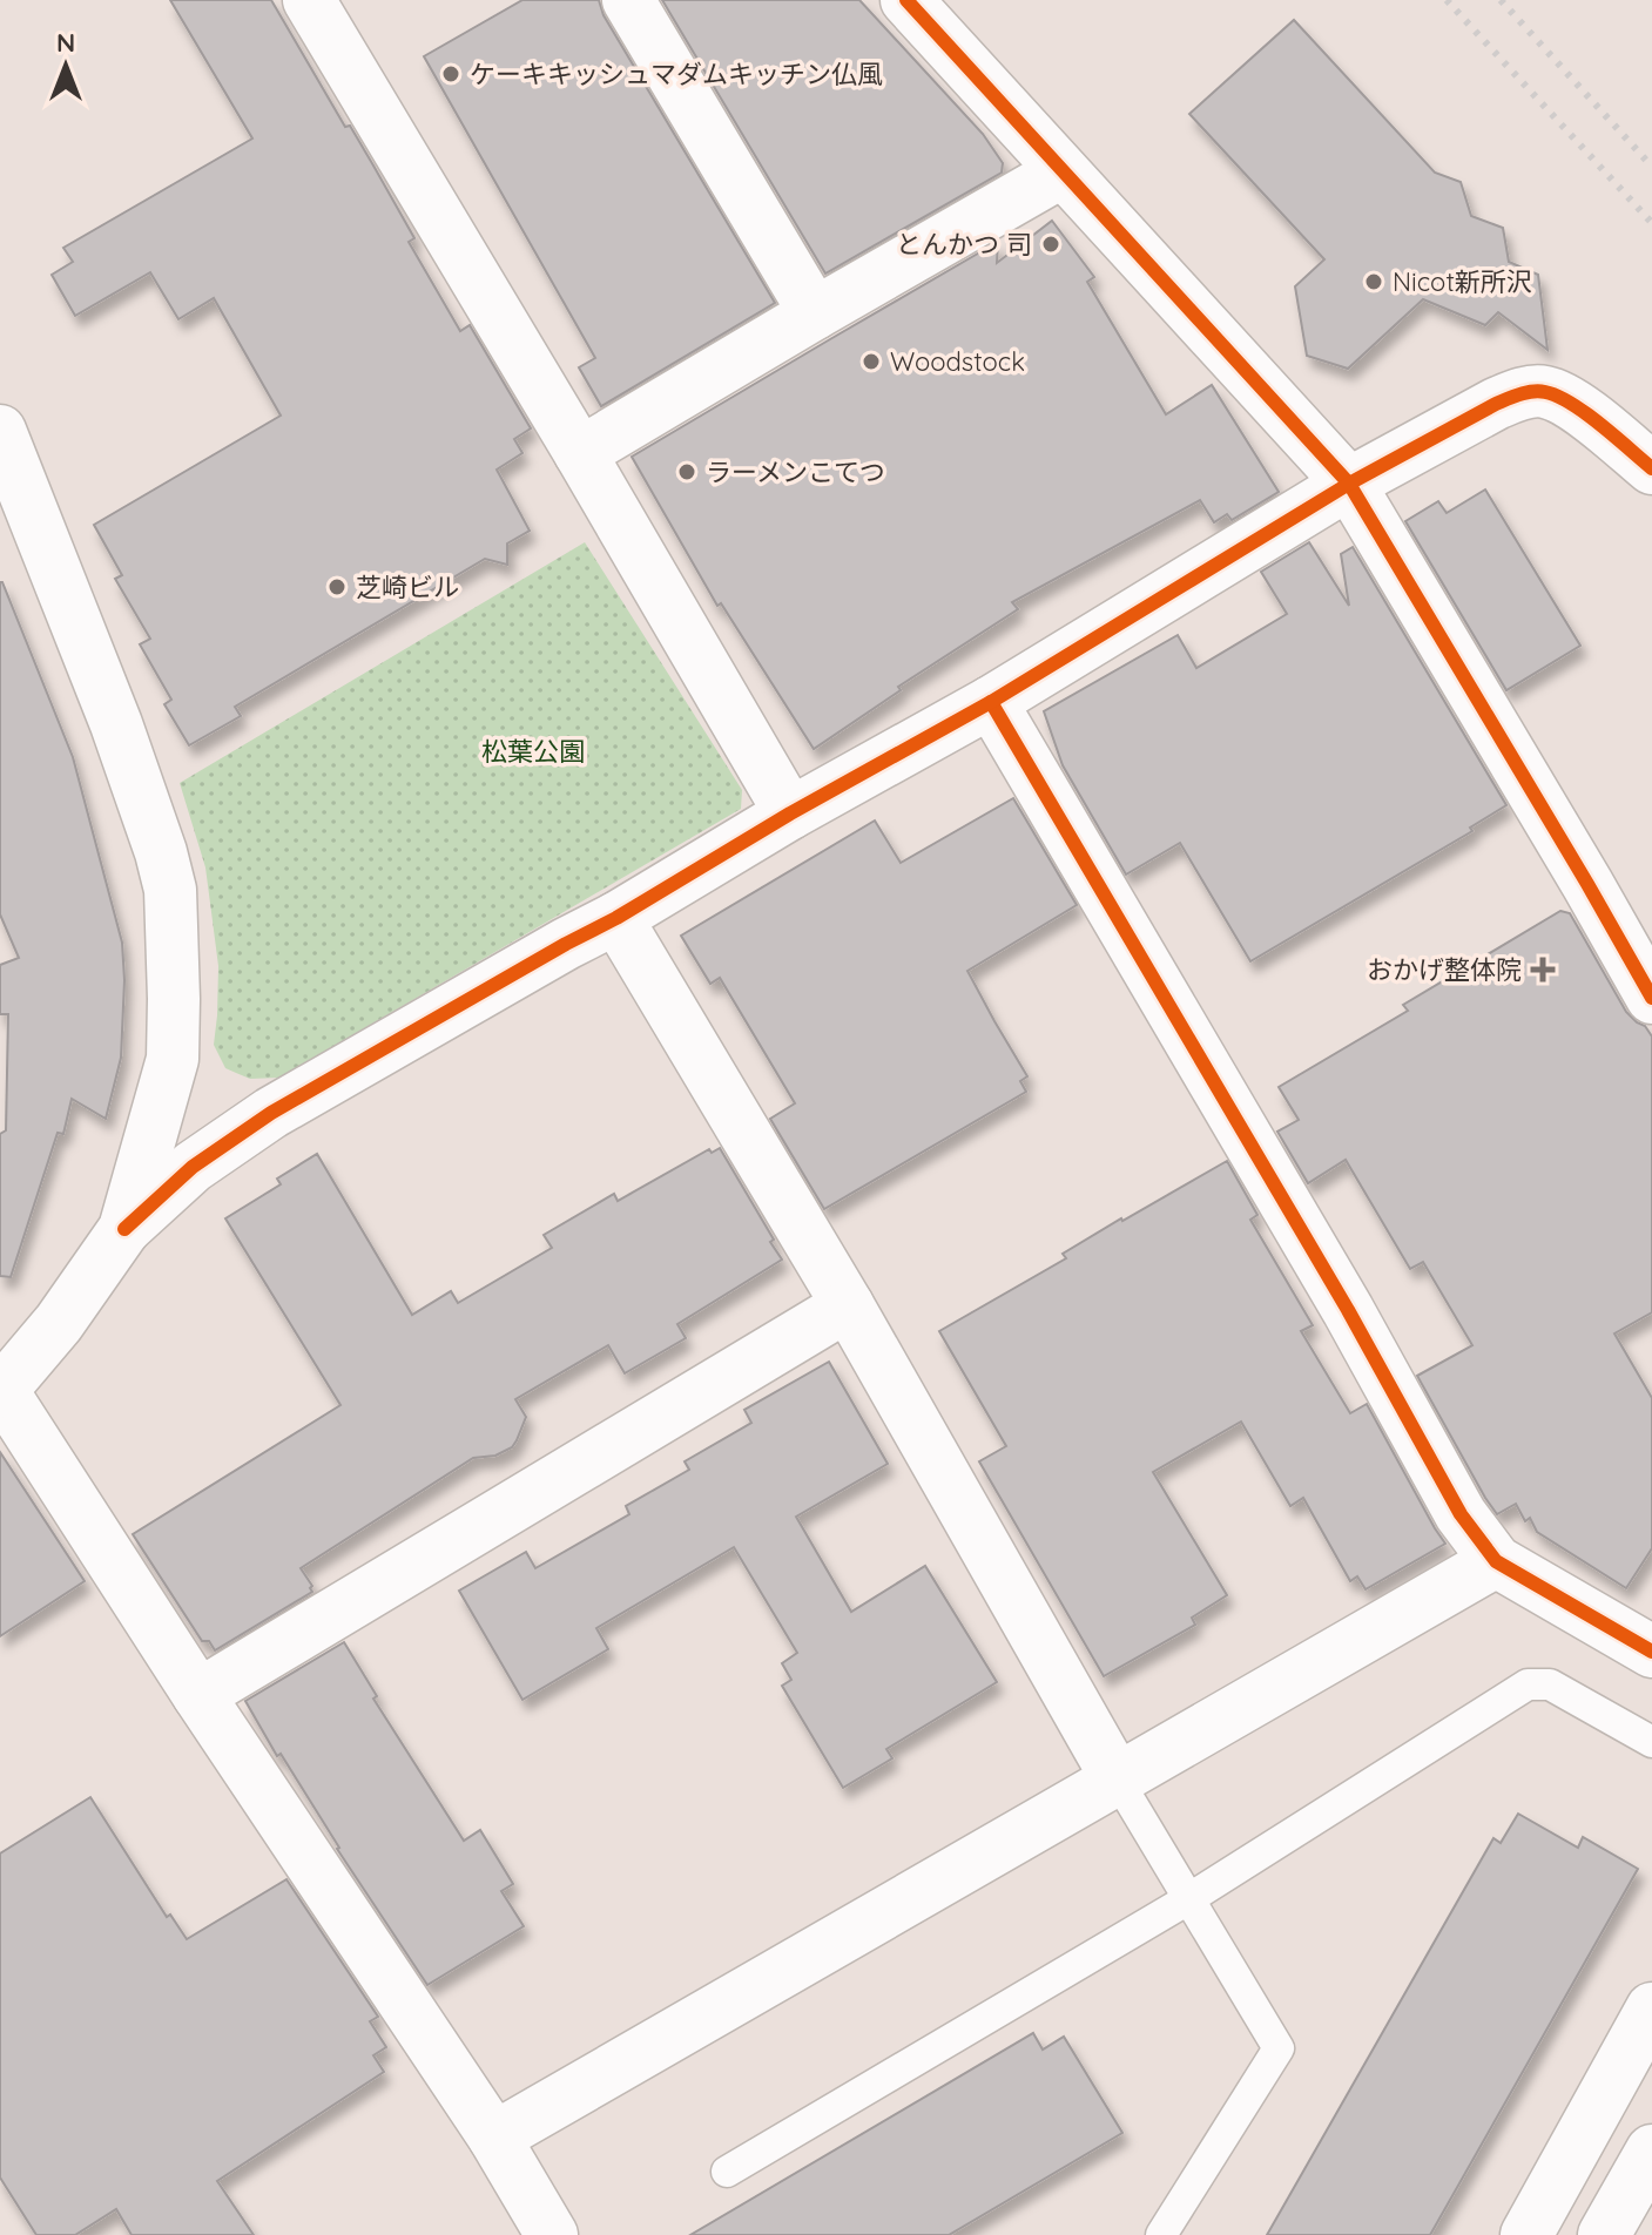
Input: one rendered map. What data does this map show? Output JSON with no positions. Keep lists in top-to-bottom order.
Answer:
{
  "parks": ["松葉公園"],
  "places": {
    "other": [
      "ケーキキッシュマダムキッチン仏風",
      "とんかつ 司",
      "Nicot新所沢",
      "Woodstock",
      "ラーメンこてつ",
      "芝崎ビル"
    ],
    "health": ["おかげ整体院"]
  },
  "north": "top"
}
